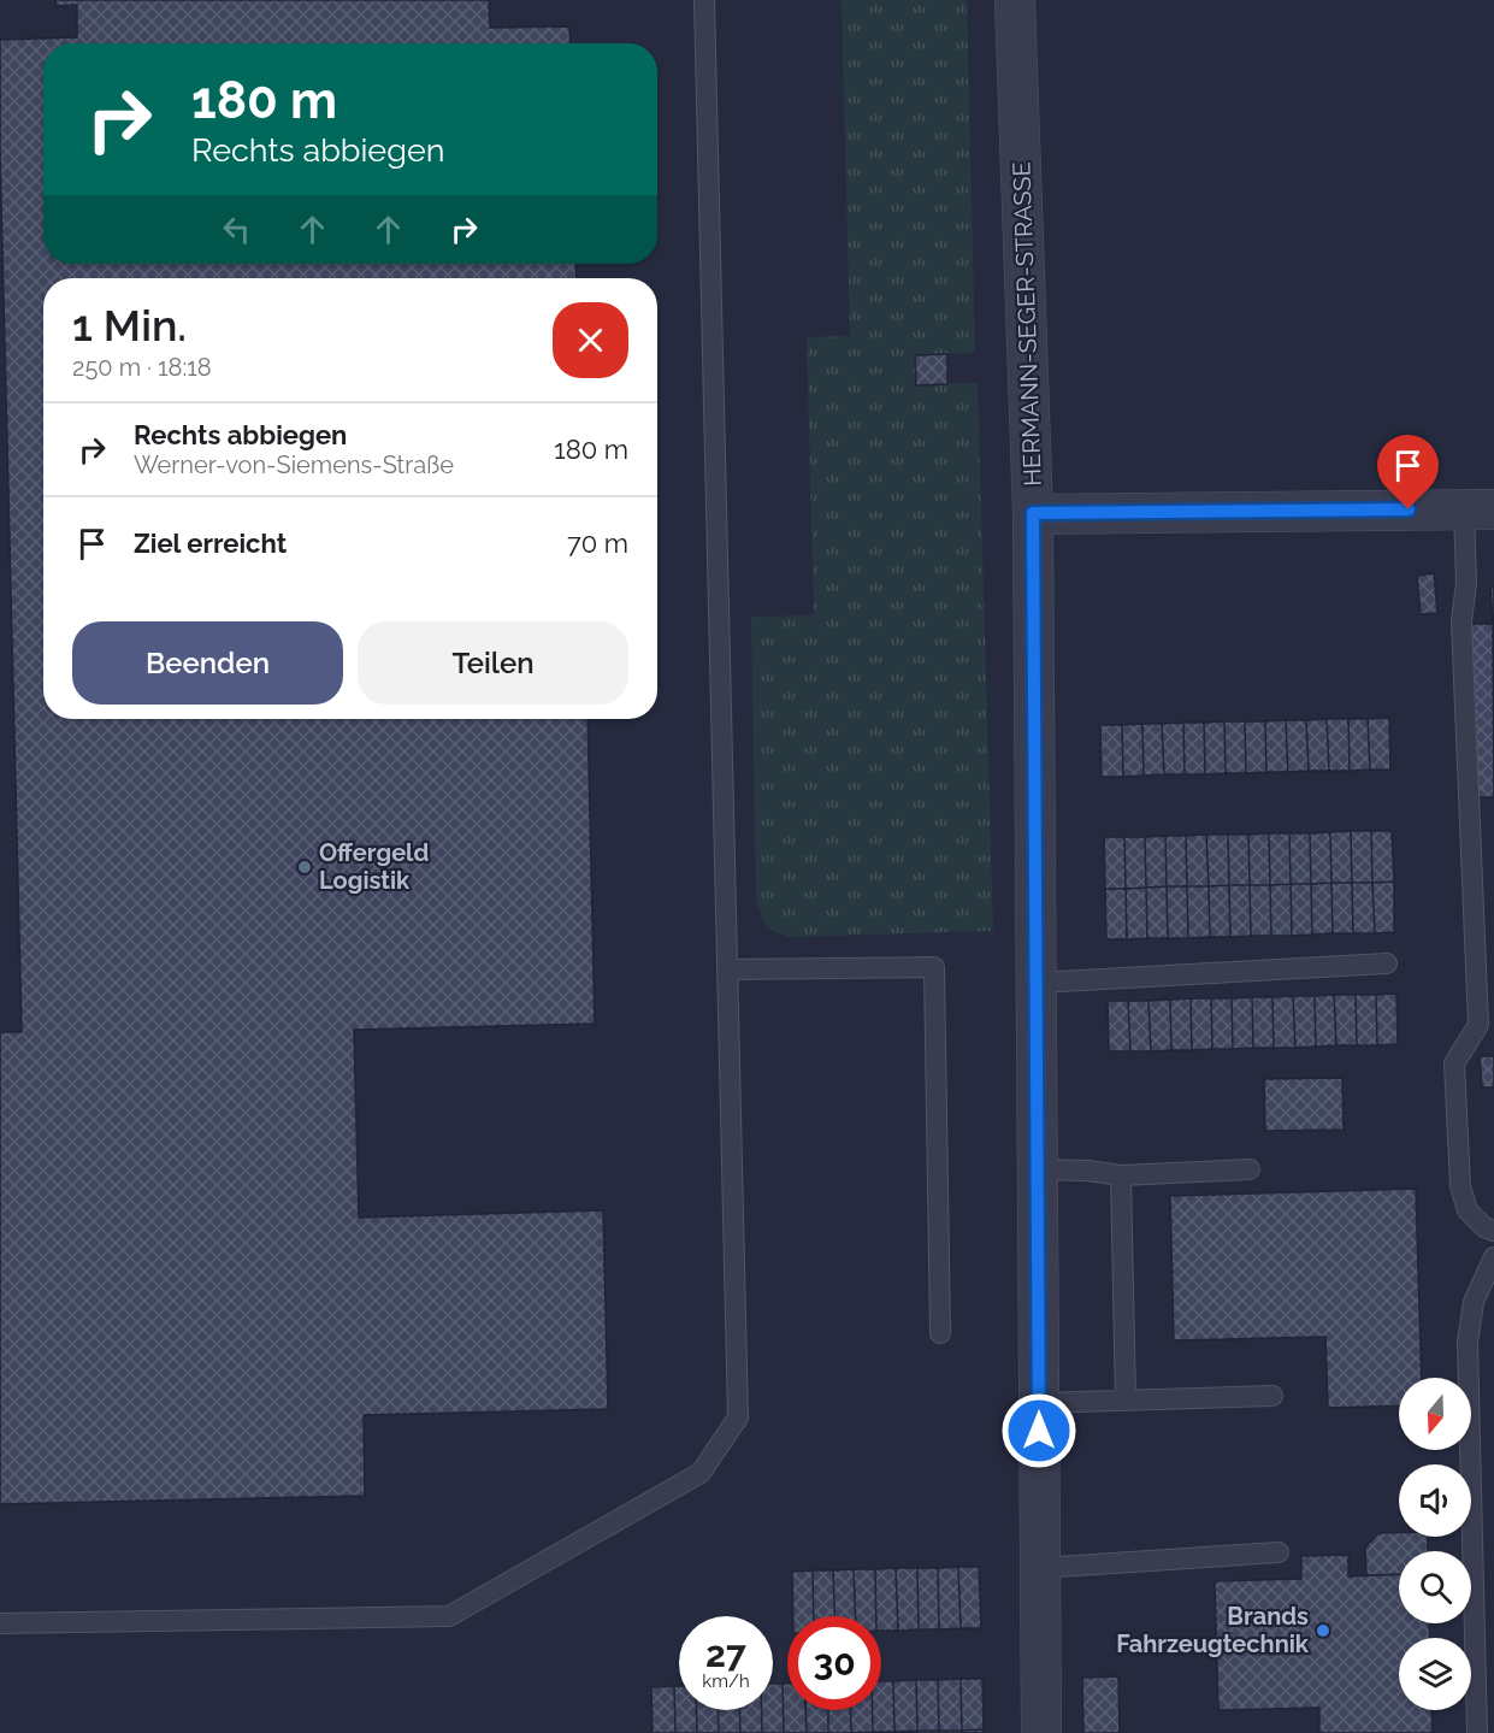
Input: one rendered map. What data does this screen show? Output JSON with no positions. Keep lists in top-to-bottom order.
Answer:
{
  "streets": {
    "street": ["HERMANN-SEGER-STRASSE"]
  },
  "places": ["Offergeld Logistik", "Brands Fahrzeugtechnik"],
  "north": "bottom",
  "page": {
    "turn": ["180 m", "Rechts abbiegen"],
    "heading": ["1 Min.", "250 m · 18:18"],
    "list": [
      {
        "name": "Rechts abbiegen",
        "note": "Werner-von-Siemens-Straße",
        "value": "180 m"
      },
      {
        "name": "Ziel erreicht",
        "value": "70 m"
      }
    ],
    "buttons": ["Beenden", "Teilen"],
    "speed": "27 km/h",
    "limit": "30"
  }
}
